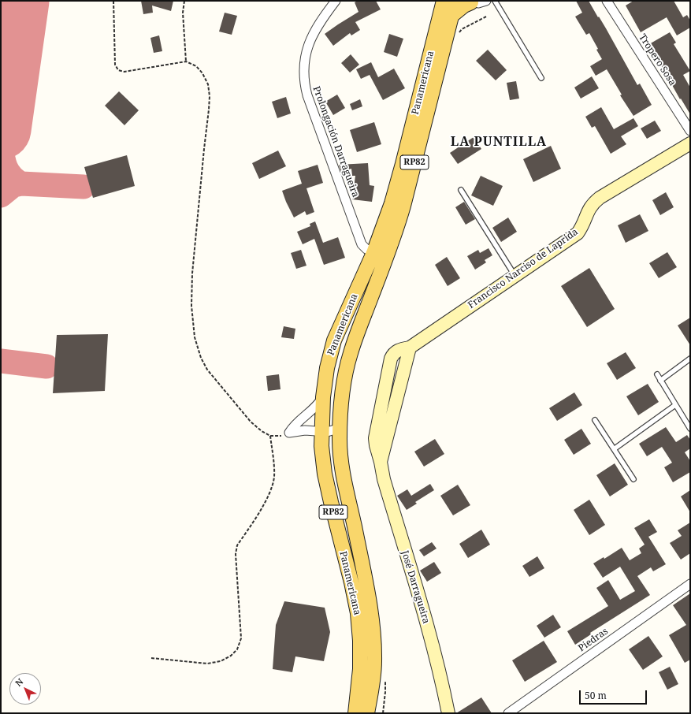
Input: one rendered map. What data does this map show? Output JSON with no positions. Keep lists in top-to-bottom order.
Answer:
{
  "streets": {
    "main road": ["Panamericana", "RP82"],
    "street": [
      "Tropero Sosa",
      "Prolongación Darragueira",
      "Francisco Narciso de Laprida",
      "José Darragueira",
      "Piedras"
    ]
  },
  "crossings": [
    ["Panamericana", "Prolongación Darragueira"],
    ["Francisco Narciso de Laprida", "José Darragueira"]
  ],
  "districts": ["LA PUNTILLA"],
  "scale_bar": "50 m",
  "north": "top left"
}
